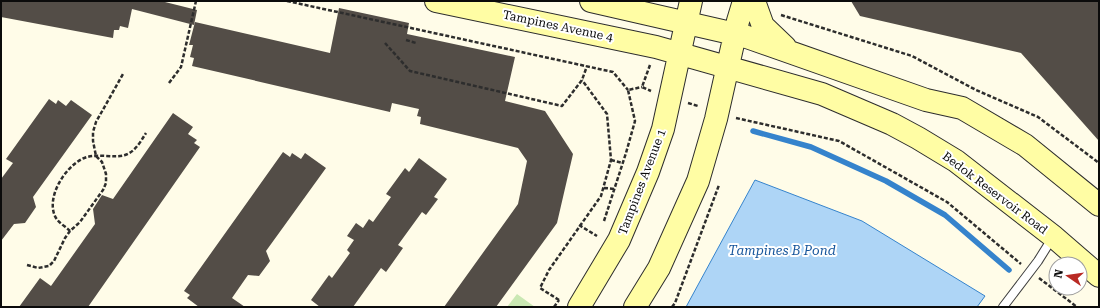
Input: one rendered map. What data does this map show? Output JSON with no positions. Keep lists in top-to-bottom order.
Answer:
{
  "streets": {
    "main road": ["Tampines Avenue 4", "Tampines Avenue 1", "Bedok Reservoir Road"]
  },
  "crossings": [
    ["Tampines Avenue 4", "Tampines Avenue 1"],
    ["Tampines Avenue 4", "Bedok Reservoir Road"],
    ["Tampines Avenue 1", "Bedok Reservoir Road"]
  ],
  "water": ["Tampines B Pond"],
  "north": "left"
}
